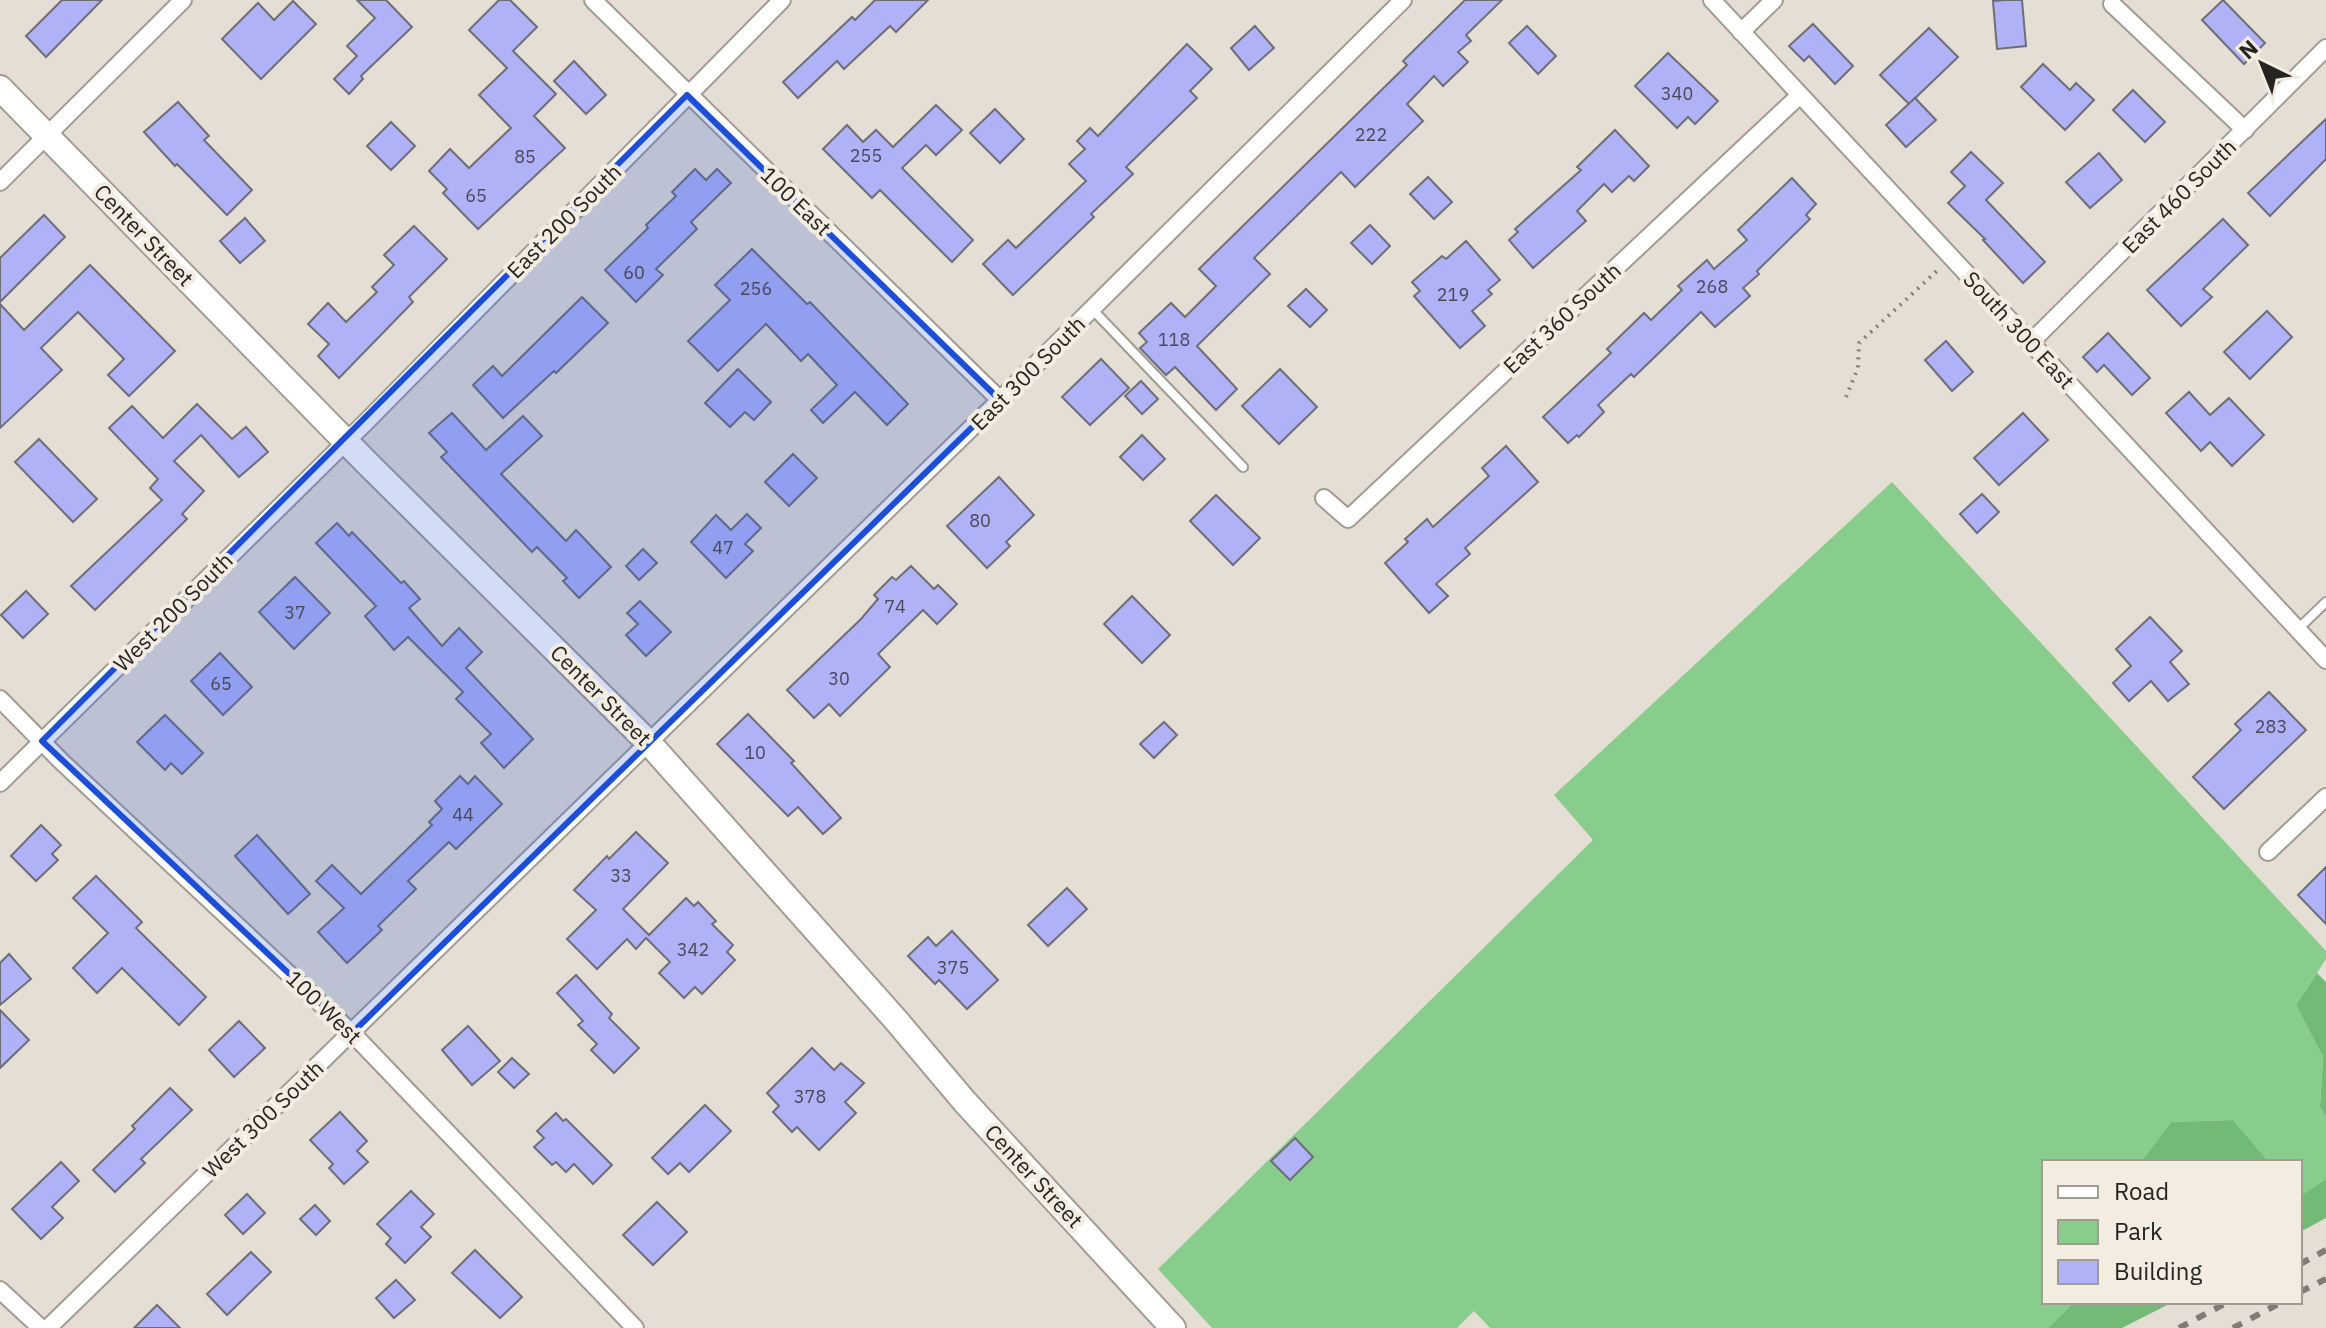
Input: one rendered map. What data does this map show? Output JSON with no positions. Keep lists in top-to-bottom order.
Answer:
{
  "streets": {
    "street": [
      "East 460 South",
      "100 East",
      "East 200 South",
      "Center Street",
      "East 360 South",
      "South 300 East",
      "East 300 South",
      "West 200 South",
      "100 West",
      "West 300 South"
    ]
  },
  "crossings": [
    ["East 460 South", "South 300 East"],
    ["100 East", "East 200 South"],
    ["100 East", "East 300 South"],
    ["East 200 South", "Center Street"],
    ["East 200 South", "West 200 South"],
    ["Center Street", "East 300 South"],
    ["Center Street", "West 200 South"],
    ["Center Street", "West 300 South"],
    ["East 360 South", "South 300 East"],
    ["East 300 South", "West 300 South"],
    ["West 200 South", "100 West"],
    ["100 West", "West 300 South"]
  ],
  "house_numbers": [
    "340",
    "222",
    "255",
    "85",
    "65",
    "60",
    "268",
    "256",
    "219",
    "118",
    "80",
    "47",
    "74",
    "37",
    "30",
    "65",
    "283",
    "10",
    "44",
    "33",
    "342",
    "375",
    "378"
  ],
  "legend": ["Road", "Park", "Building"],
  "north": "top left"
}
